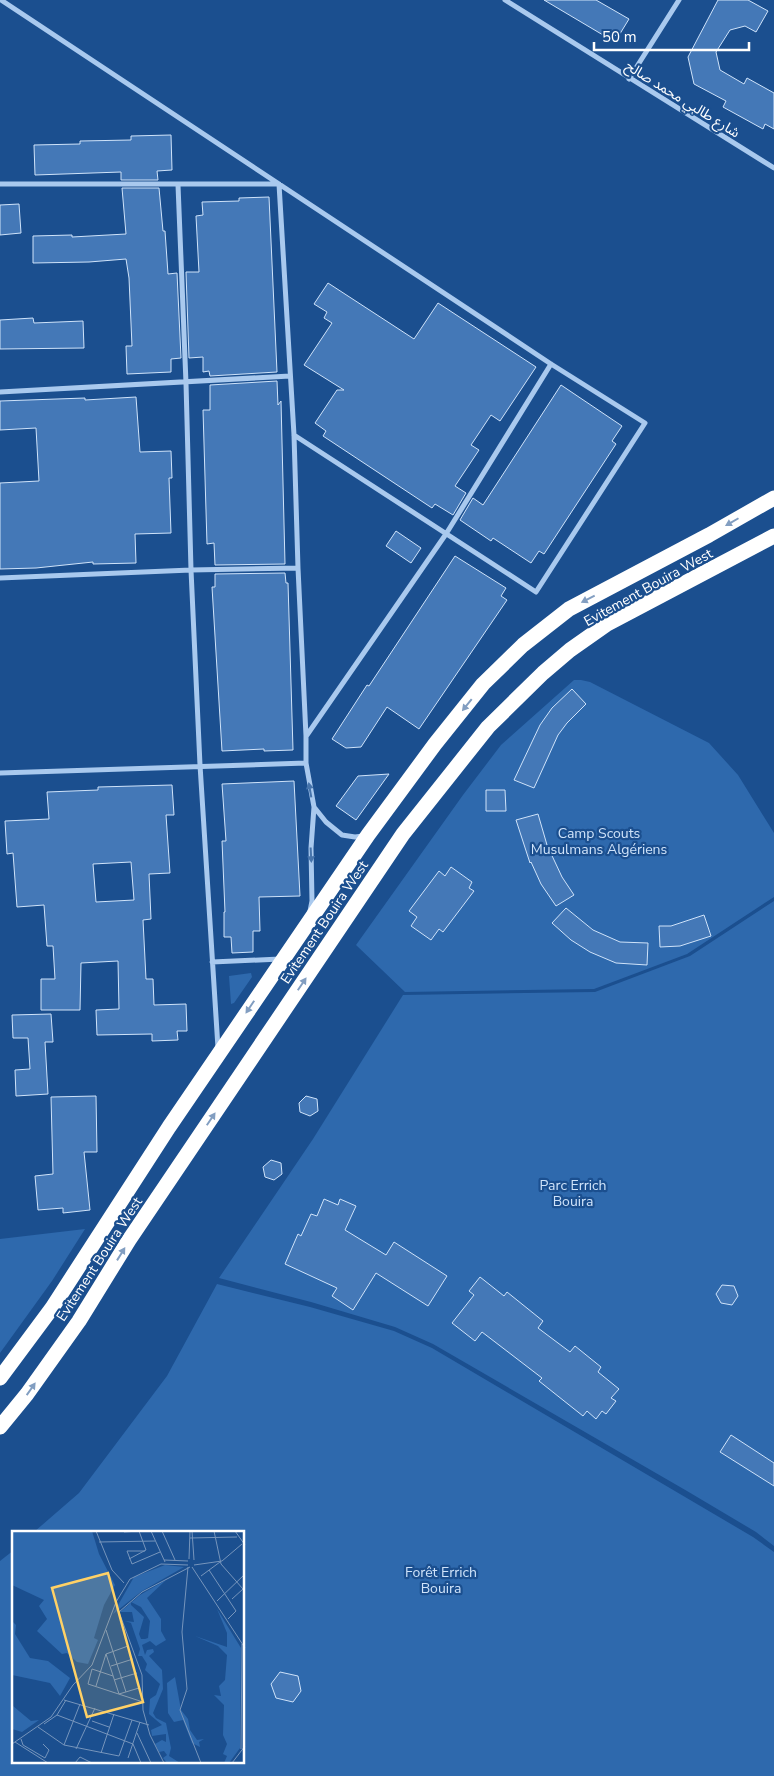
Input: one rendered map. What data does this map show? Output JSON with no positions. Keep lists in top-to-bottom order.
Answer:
{
  "streets": {
    "highway": ["Evitement Bouira West"],
    "street": ["شارع طالبي محمد صالح"]
  },
  "parks": ["Camp Scouts Musulmans Algériens", "Parc Errich Bouira", "Forêt Errich Bouira"],
  "scale_bar": "50 m"
}
